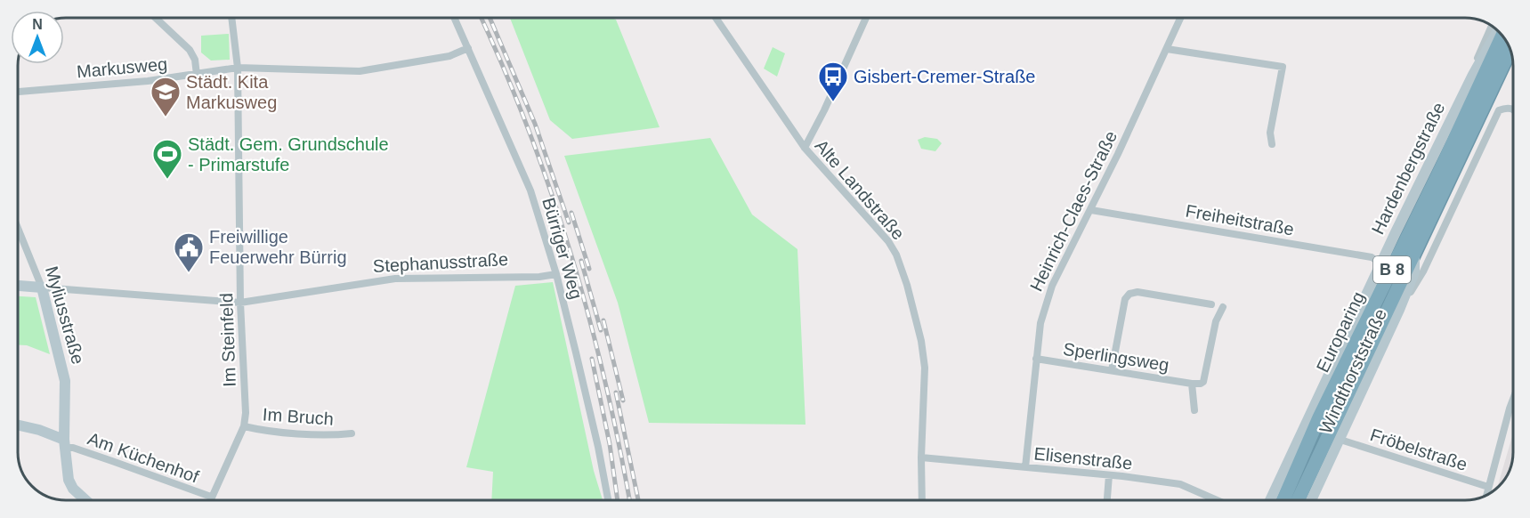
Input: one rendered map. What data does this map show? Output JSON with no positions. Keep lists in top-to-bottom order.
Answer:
{
  "streets": {
    "highway": ["B 8", "Europaring"],
    "main road": [
      "Hardenbergstraße",
      "Stephanusstraße",
      "Myliusstraße",
      "Windthorststraße"
    ],
    "street": [
      "Markusweg",
      "Alte Landstraße",
      "Heinrich-Claes-Straße",
      "Freiheitstraße",
      "Bürriger Weg",
      "Im Steinfeld",
      "Sperlingsweg",
      "Im Bruch",
      "Fröbelstraße",
      "Am Küchenhof",
      "Elisenstraße"
    ]
  },
  "crossings": [
    ["Markusweg", "Bürriger Weg"],
    ["Markusweg", "Im Steinfeld"],
    ["Hardenbergstraße", "Freiheitstraße"],
    ["Alte Landstraße", "Elisenstraße"],
    ["Heinrich-Claes-Straße", "Freiheitstraße"],
    ["Heinrich-Claes-Straße", "Sperlingsweg"],
    ["Heinrich-Claes-Straße", "Elisenstraße"],
    ["Bürriger Weg", "Stephanusstraße"],
    ["Stephanusstraße", "Myliusstraße"],
    ["Stephanusstraße", "Im Steinfeld"],
    ["Myliusstraße", "Am Küchenhof"],
    ["Im Steinfeld", "Im Bruch"],
    ["Im Steinfeld", "Am Küchenhof"],
    ["Windthorststraße", "Fröbelstraße"]
  ],
  "places": {
    "bus stop": ["Gisbert-Cremer-Straße"],
    "school or university": ["Städt. Kita Markusweg"],
    "sports": ["Städt. Gem. Grundschule - Primarstufe"],
    "public building": ["Freiwillige Feuerwehr Bürrig"]
  },
  "north": "top"
}
